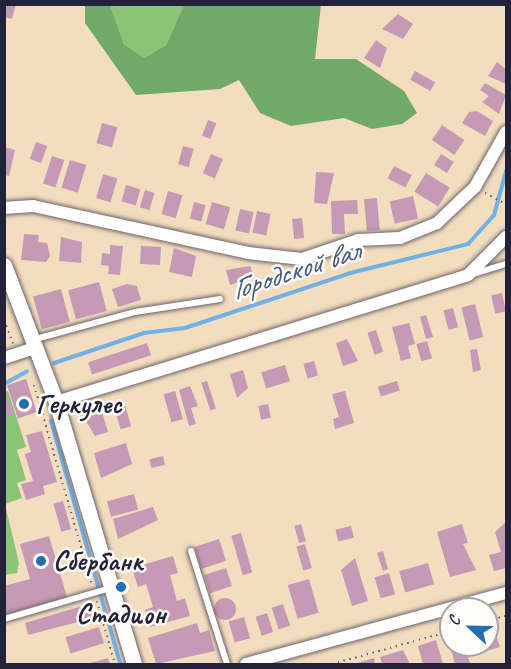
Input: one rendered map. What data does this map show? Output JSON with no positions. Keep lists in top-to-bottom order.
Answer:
{
  "water": ["Городской вал"],
  "places": ["Геркулес", "Сбербанк", "Стадион"],
  "north": "left"
}
